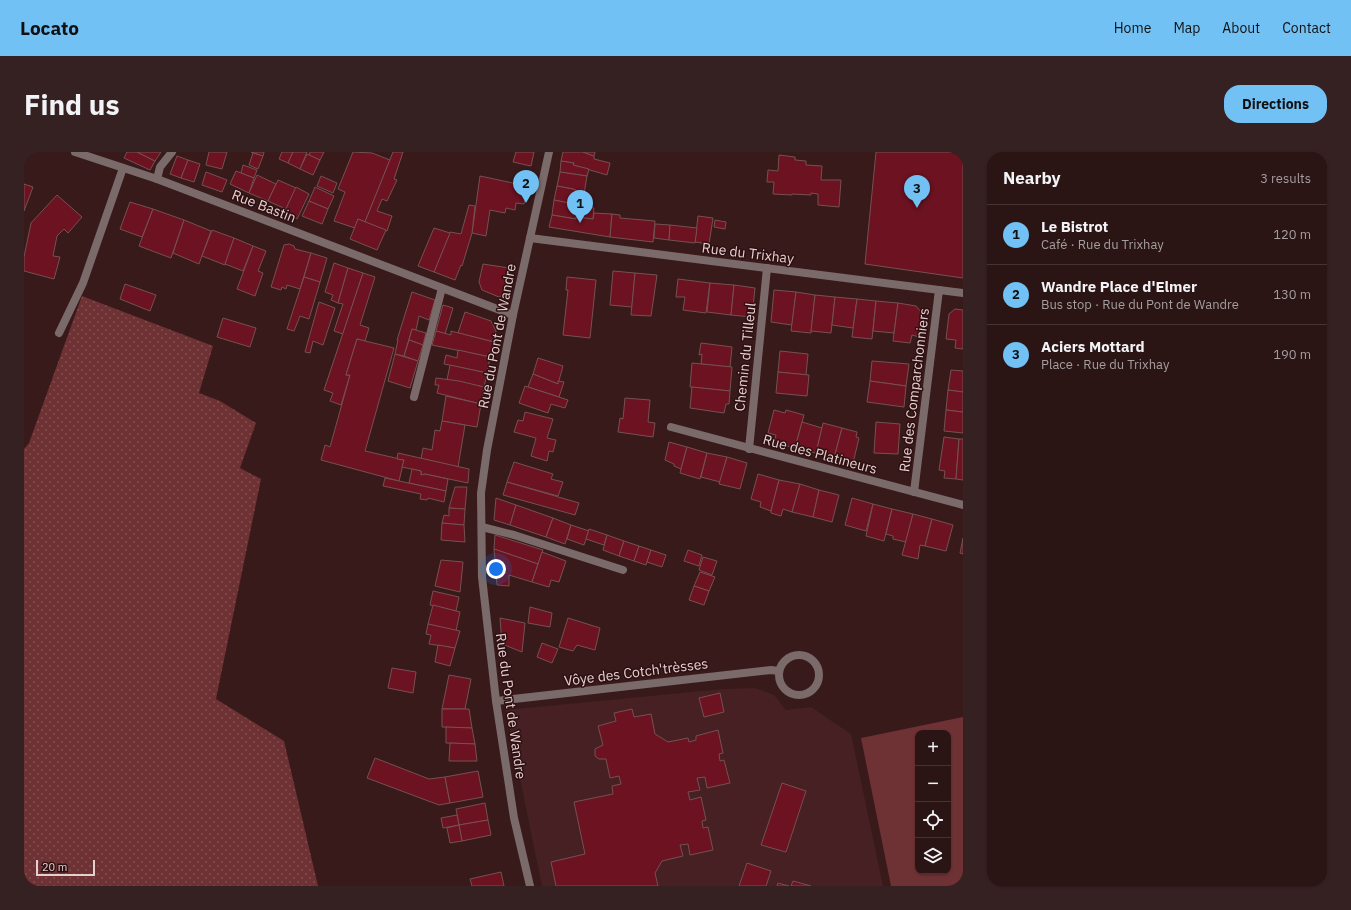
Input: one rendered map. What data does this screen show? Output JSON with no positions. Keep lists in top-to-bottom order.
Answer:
{
  "streets": {
    "street": [
      "Rue Bastin",
      "Rue du Trixhay",
      "Rue du Pont de Wandre",
      "Chemin du Tilleul",
      "Rue des Comparchonniers",
      "Rue des Platineurs",
      "Vôye des Cotch'trèsses"
    ]
  },
  "crossings": [
    ["Rue Bastin", "Rue du Pont de Wandre"],
    ["Rue du Trixhay", "Rue du Pont de Wandre"],
    ["Rue du Trixhay", "Chemin du Tilleul"],
    ["Rue du Trixhay", "Rue des Comparchonniers"],
    ["Rue du Pont de Wandre", "Vôye des Cotch'trèsses"],
    ["Chemin du Tilleul", "Rue des Platineurs"],
    ["Rue des Comparchonniers", "Rue des Platineurs"]
  ],
  "scale_bar": "20 m",
  "page": {
    "header": "Locato",
    "nav": [
      "Home",
      "Map",
      "About",
      "Contact"
    ],
    "buttons": "Directions",
    "title": "Find us",
    "heading": ["Nearby", "3 results"],
    "pins": ["2", "3", "1"],
    "list": [
      {
        "mark": "1",
        "name": "Le Bistrot",
        "note": "Café · Rue du Trixhay",
        "value": "120 m"
      },
      {
        "mark": "2",
        "name": "Wandre Place d'Elmer",
        "note": "Bus stop · Rue du Pont de Wandre",
        "value": "130 m"
      },
      {
        "mark": "3",
        "name": "Aciers Mottard",
        "note": "Place · Rue du Trixhay",
        "value": "190 m"
      }
    ],
    "map_buttons": ["+", "−"],
    "scale": "20 m"
  }
}
